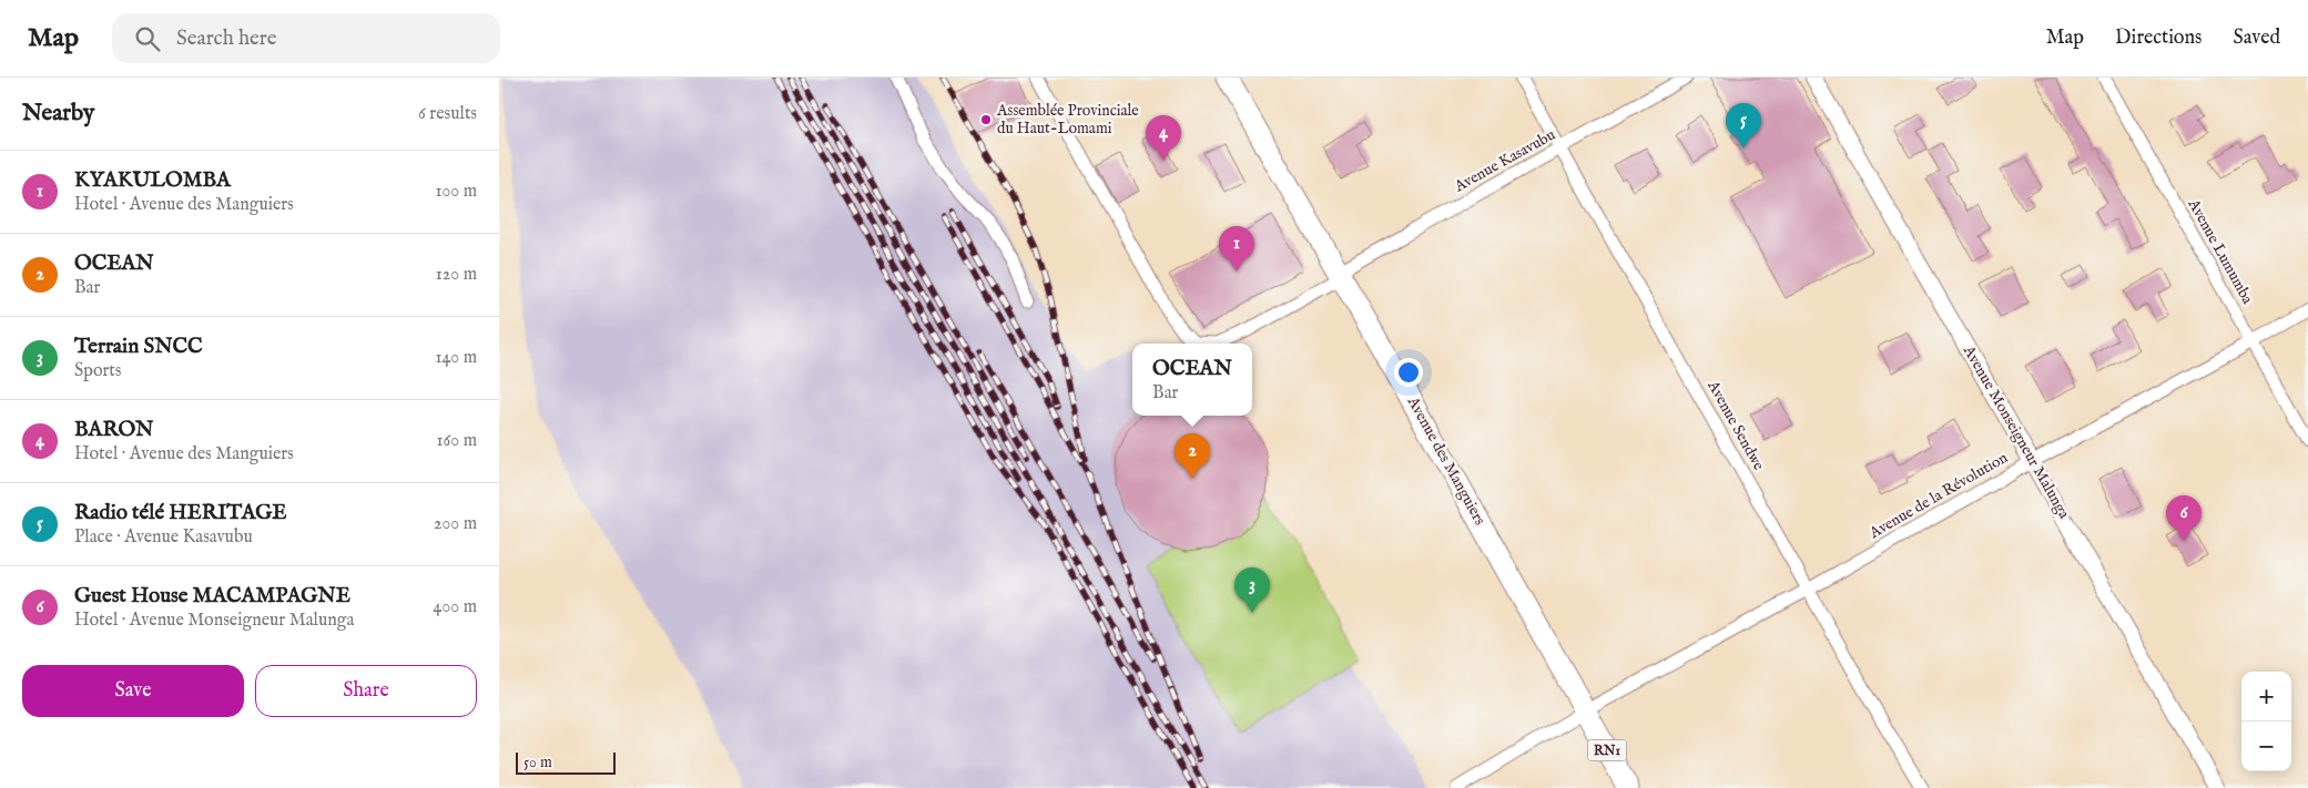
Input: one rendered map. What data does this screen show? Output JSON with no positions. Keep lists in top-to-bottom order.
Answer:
{
  "streets": {
    "highway": ["Avenue des Manguiers", "RN1"],
    "street": [
      "Avenue Kasavubu",
      "Avenue Lumumba",
      "Avenue Sendwe",
      "Avenue Monseigneur Malunga",
      "Avenue de la Révolution"
    ]
  },
  "crossings": [
    ["Avenue Kasavubu", "Avenue Sendwe"],
    ["Avenue Kasavubu", "Avenue des Manguiers"],
    ["Avenue Lumumba", "Avenue de la Révolution"],
    ["Avenue Sendwe", "Avenue de la Révolution"],
    ["Avenue Monseigneur Malunga", "Avenue de la Révolution"],
    ["Avenue des Manguiers", "Avenue de la Révolution"]
  ],
  "places": ["Assemblée Provinciale du Haut-Lomami"],
  "scale_bar": "50 m",
  "page": {
    "header": "Map",
    "search": "Search here",
    "nav": ["Map", "Directions", "Saved"],
    "heading": ["Nearby", "6 results"],
    "pins": [
      "5",
      "4",
      "1",
      "2",
      "6",
      "3"
    ],
    "list": [
      {
        "mark": "1",
        "name": "KYAKULOMBA",
        "note": "Hotel · Avenue des Manguiers",
        "value": "100 m"
      },
      {
        "mark": "2",
        "name": "OCEAN",
        "note": "Bar",
        "value": "120 m"
      },
      {
        "mark": "3",
        "name": "Terrain SNCC",
        "note": "Sports",
        "value": "140 m"
      },
      {
        "mark": "4",
        "name": "BARON",
        "note": "Hotel · Avenue des Manguiers",
        "value": "160 m"
      },
      {
        "mark": "5",
        "name": "Radio télé HERITAGE",
        "note": "Place · Avenue Kasavubu",
        "value": "200 m"
      },
      {
        "mark": "6",
        "name": "Guest House MACAMPAGNE",
        "note": "Hotel · Avenue Monseigneur Malunga",
        "value": "400 m"
      }
    ],
    "popup": ["OCEAN", "Bar"],
    "buttons": ["Save", "Share"],
    "map_buttons": ["+", "−"],
    "scale": "50 m"
  }
}
